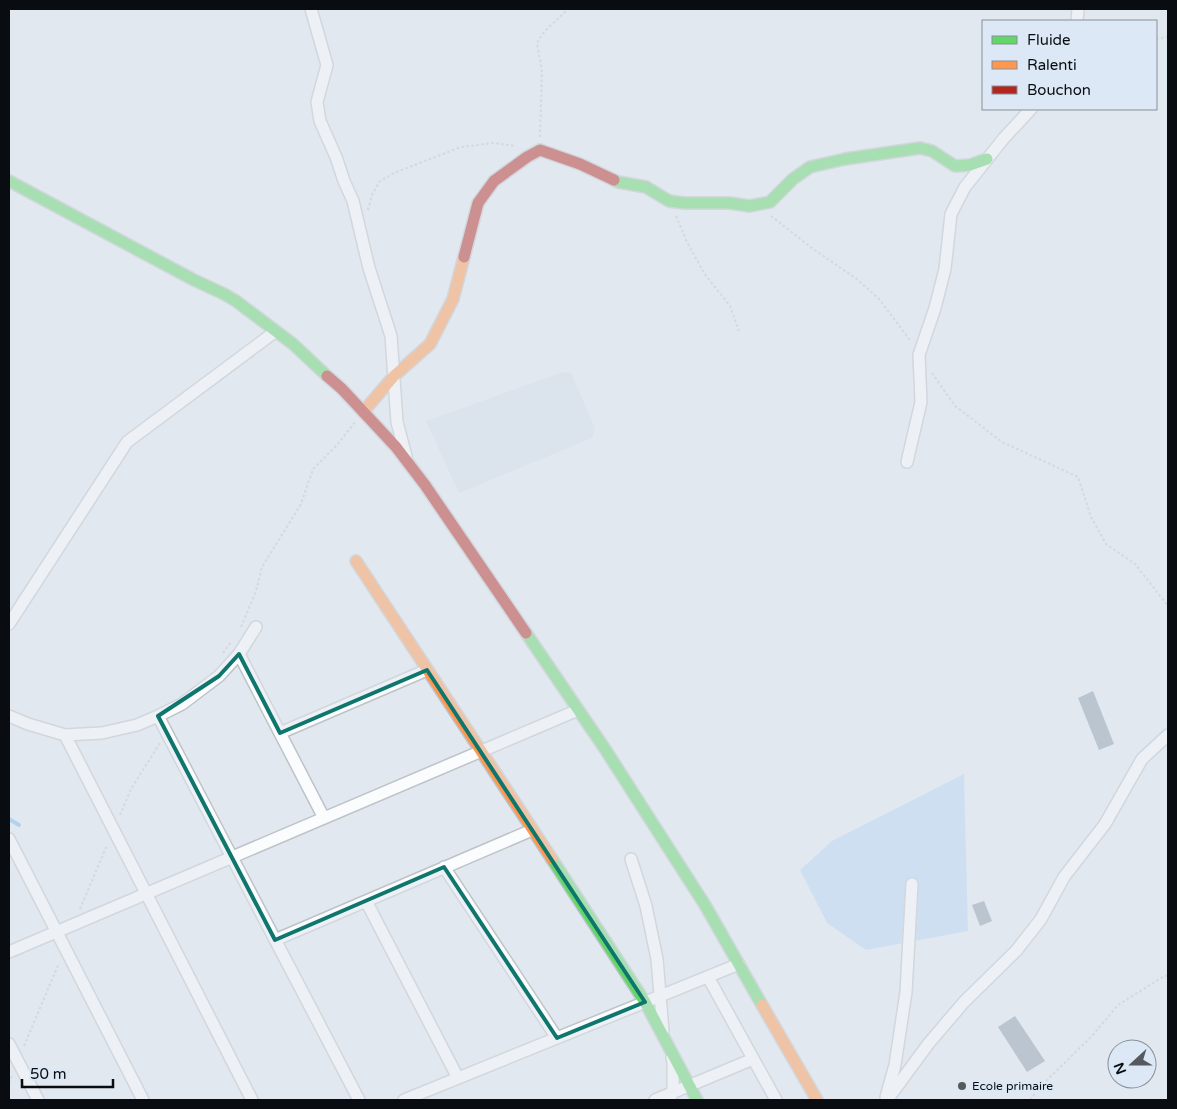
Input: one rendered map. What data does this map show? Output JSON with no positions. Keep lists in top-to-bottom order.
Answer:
{
  "places": ["Ecole primaire"],
  "legend": ["Fluide", "Ralenti", "Bouchon"],
  "scale_bar": "50 m",
  "north": "left"
}
